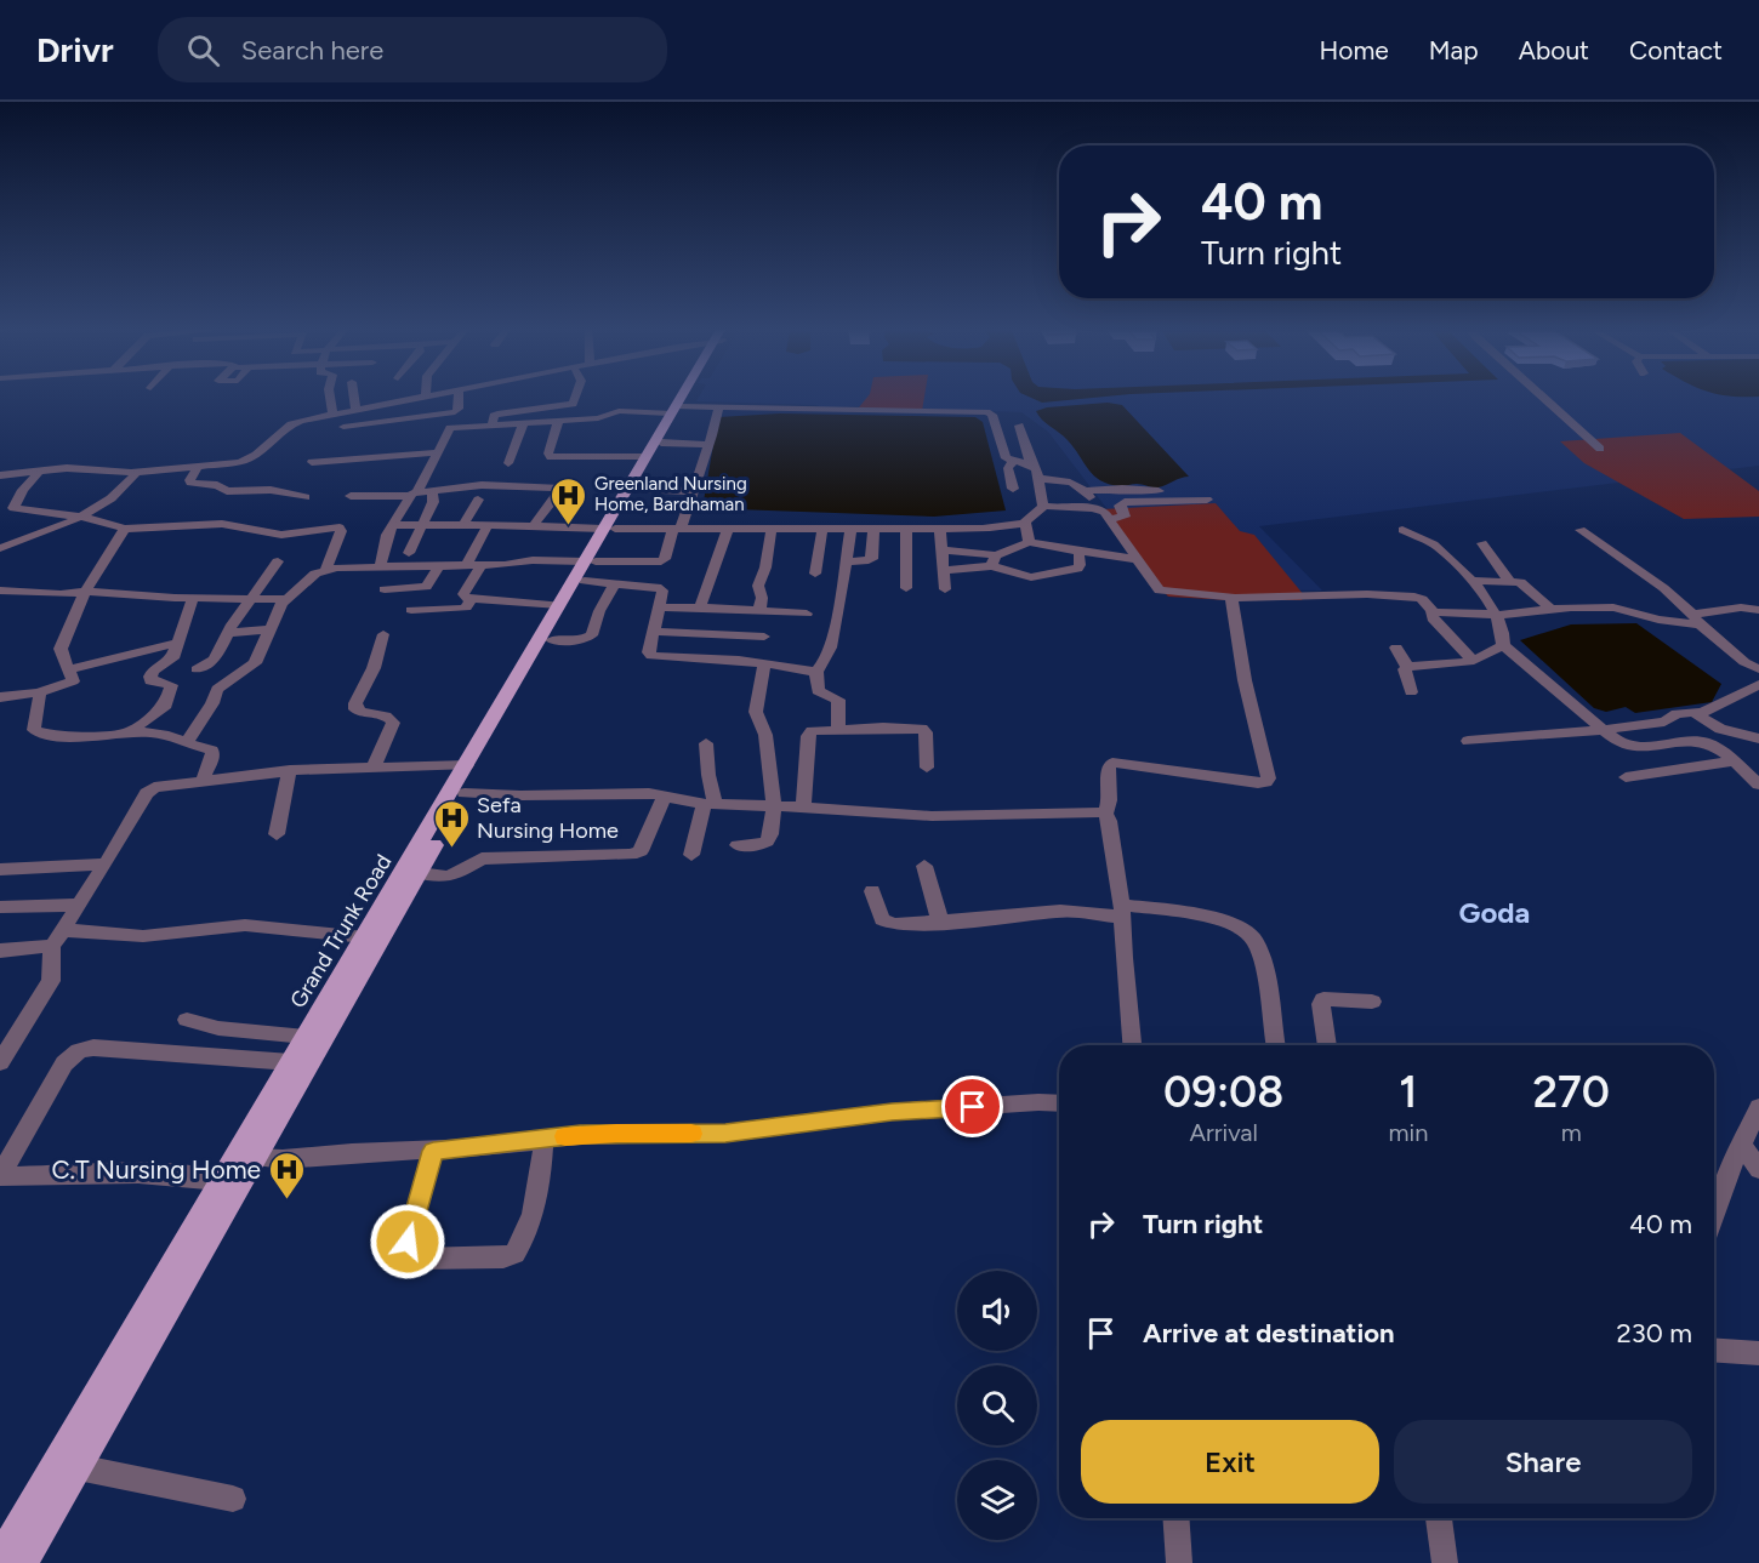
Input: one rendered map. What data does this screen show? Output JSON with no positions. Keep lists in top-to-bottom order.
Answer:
{
  "streets": {
    "main road": ["Grand Trunk Road"]
  },
  "districts": ["Goda"],
  "places": {
    "hospital": ["Greenland Nursing Home, Bardhaman", "Sefa Nursing Home", "C.T Nursing Home"]
  },
  "page": {
    "header": "Drivr",
    "search": "Search here",
    "nav": [
      "Home",
      "Map",
      "About",
      "Contact"
    ],
    "turn": ["40 m", "Turn right"],
    "eta": [
      "09:08",
      "Arrival",
      "1",
      "min",
      "270",
      "m"
    ],
    "list": [
      {
        "name": "Turn right",
        "value": "40 m"
      },
      {
        "name": "Arrive at destination",
        "value": "230 m"
      }
    ],
    "buttons": ["Exit", "Share"]
  }
}
